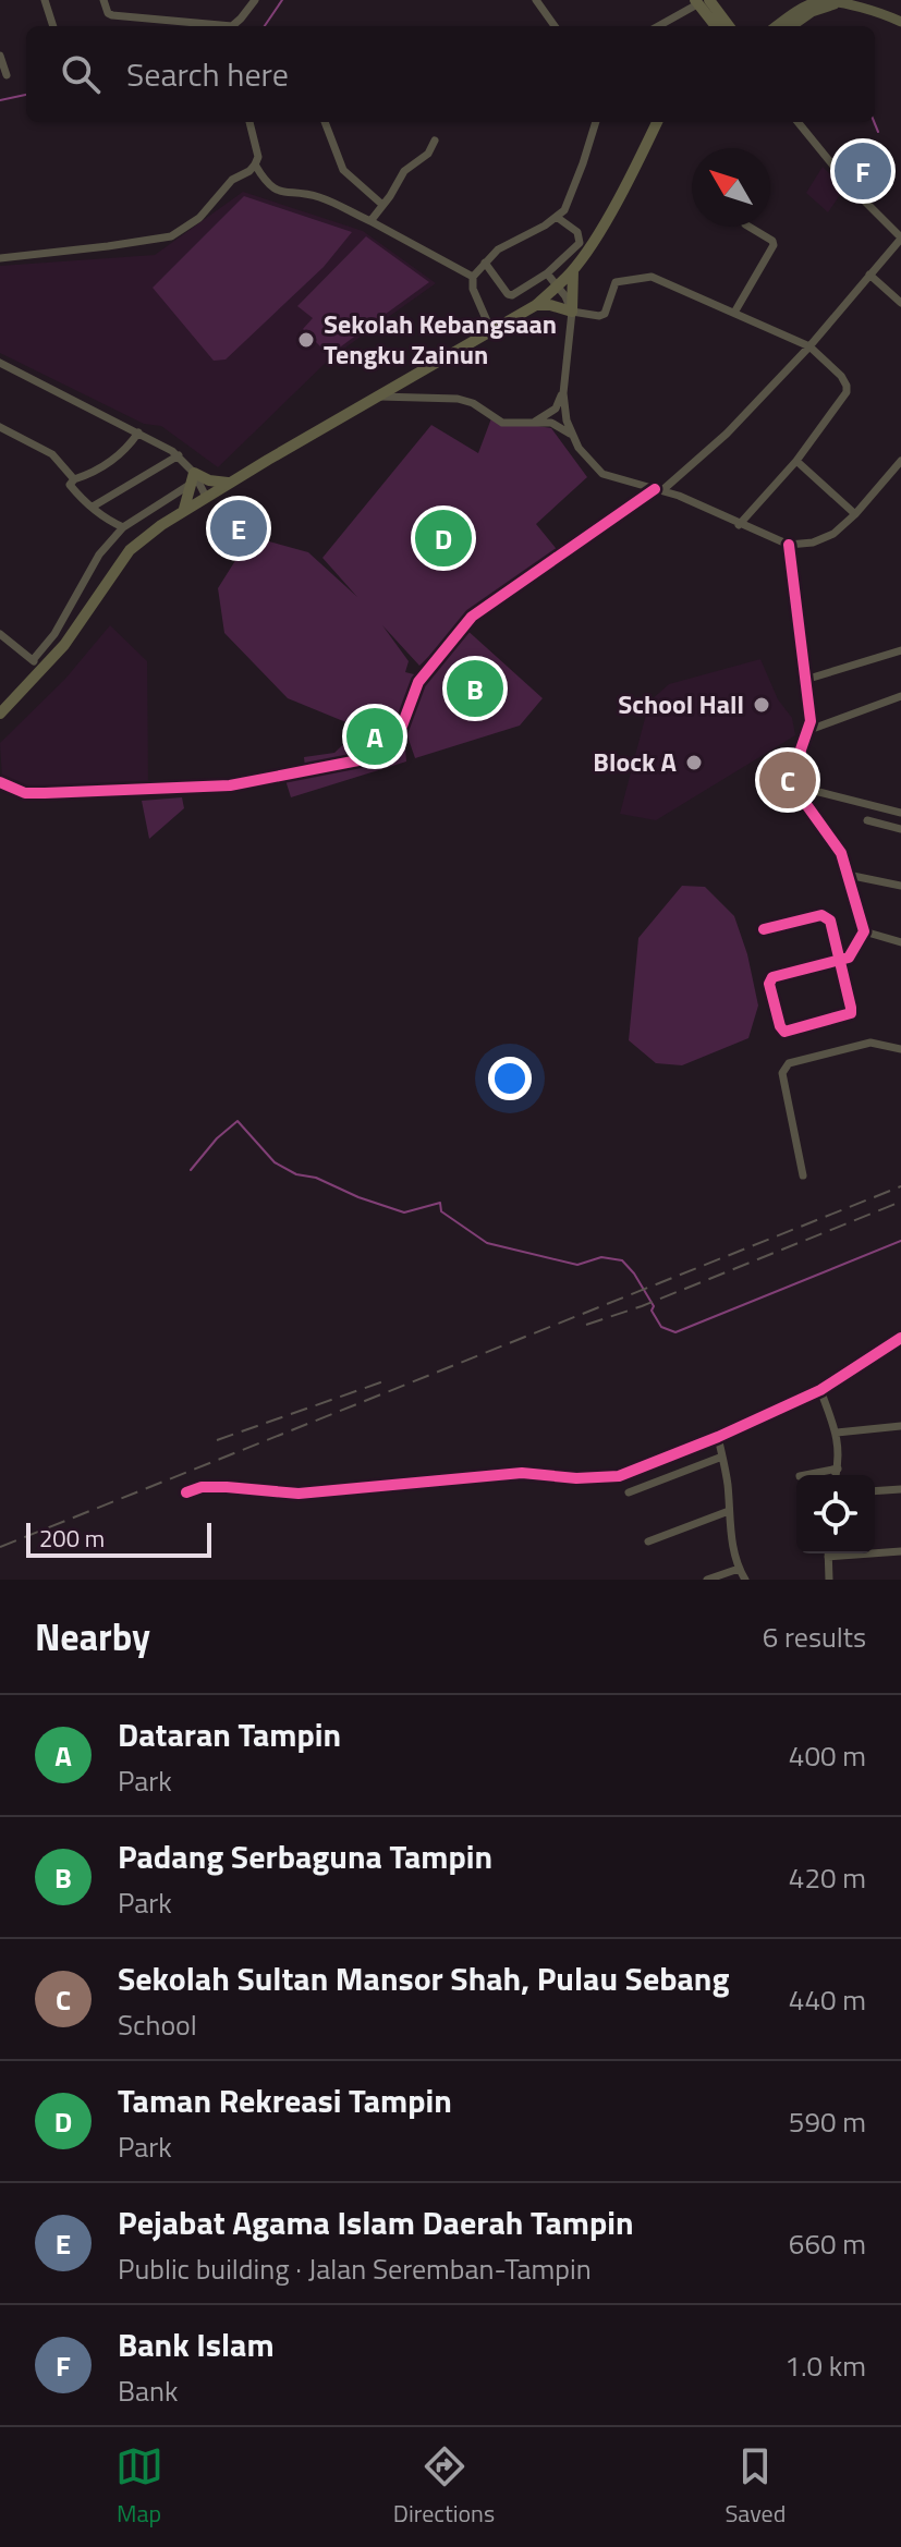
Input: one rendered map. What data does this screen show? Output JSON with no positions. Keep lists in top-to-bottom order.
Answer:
{
  "places": ["Sekolah Kebangsaan Tengku Zainun", "School Hall", "Block A"],
  "scale_bar": "200 m",
  "north": "top left",
  "page": {
    "search": "Search here",
    "pins": [
      "F",
      "E",
      "D",
      "B",
      "A",
      "C"
    ],
    "scale": "200 m",
    "heading": ["Nearby", "6 results"],
    "list": [
      {
        "mark": "A",
        "name": "Dataran Tampin",
        "note": "Park",
        "value": "400 m"
      },
      {
        "mark": "B",
        "name": "Padang Serbaguna Tampin",
        "note": "Park",
        "value": "420 m"
      },
      {
        "mark": "C",
        "name": "Sekolah Sultan Mansor Shah, Pulau Sebang",
        "note": "School",
        "value": "440 m"
      },
      {
        "mark": "D",
        "name": "Taman Rekreasi Tampin",
        "note": "Park",
        "value": "590 m"
      },
      {
        "mark": "E",
        "name": "Pejabat Agama Islam Daerah Tampin",
        "note": "Public building · Jalan Seremban-Tampin",
        "value": "660 m"
      },
      {
        "mark": "F",
        "name": "Bank Islam",
        "note": "Bank",
        "value": "1.0 km"
      }
    ],
    "nav": ["Map", "Directions", "Saved"]
  }
}
